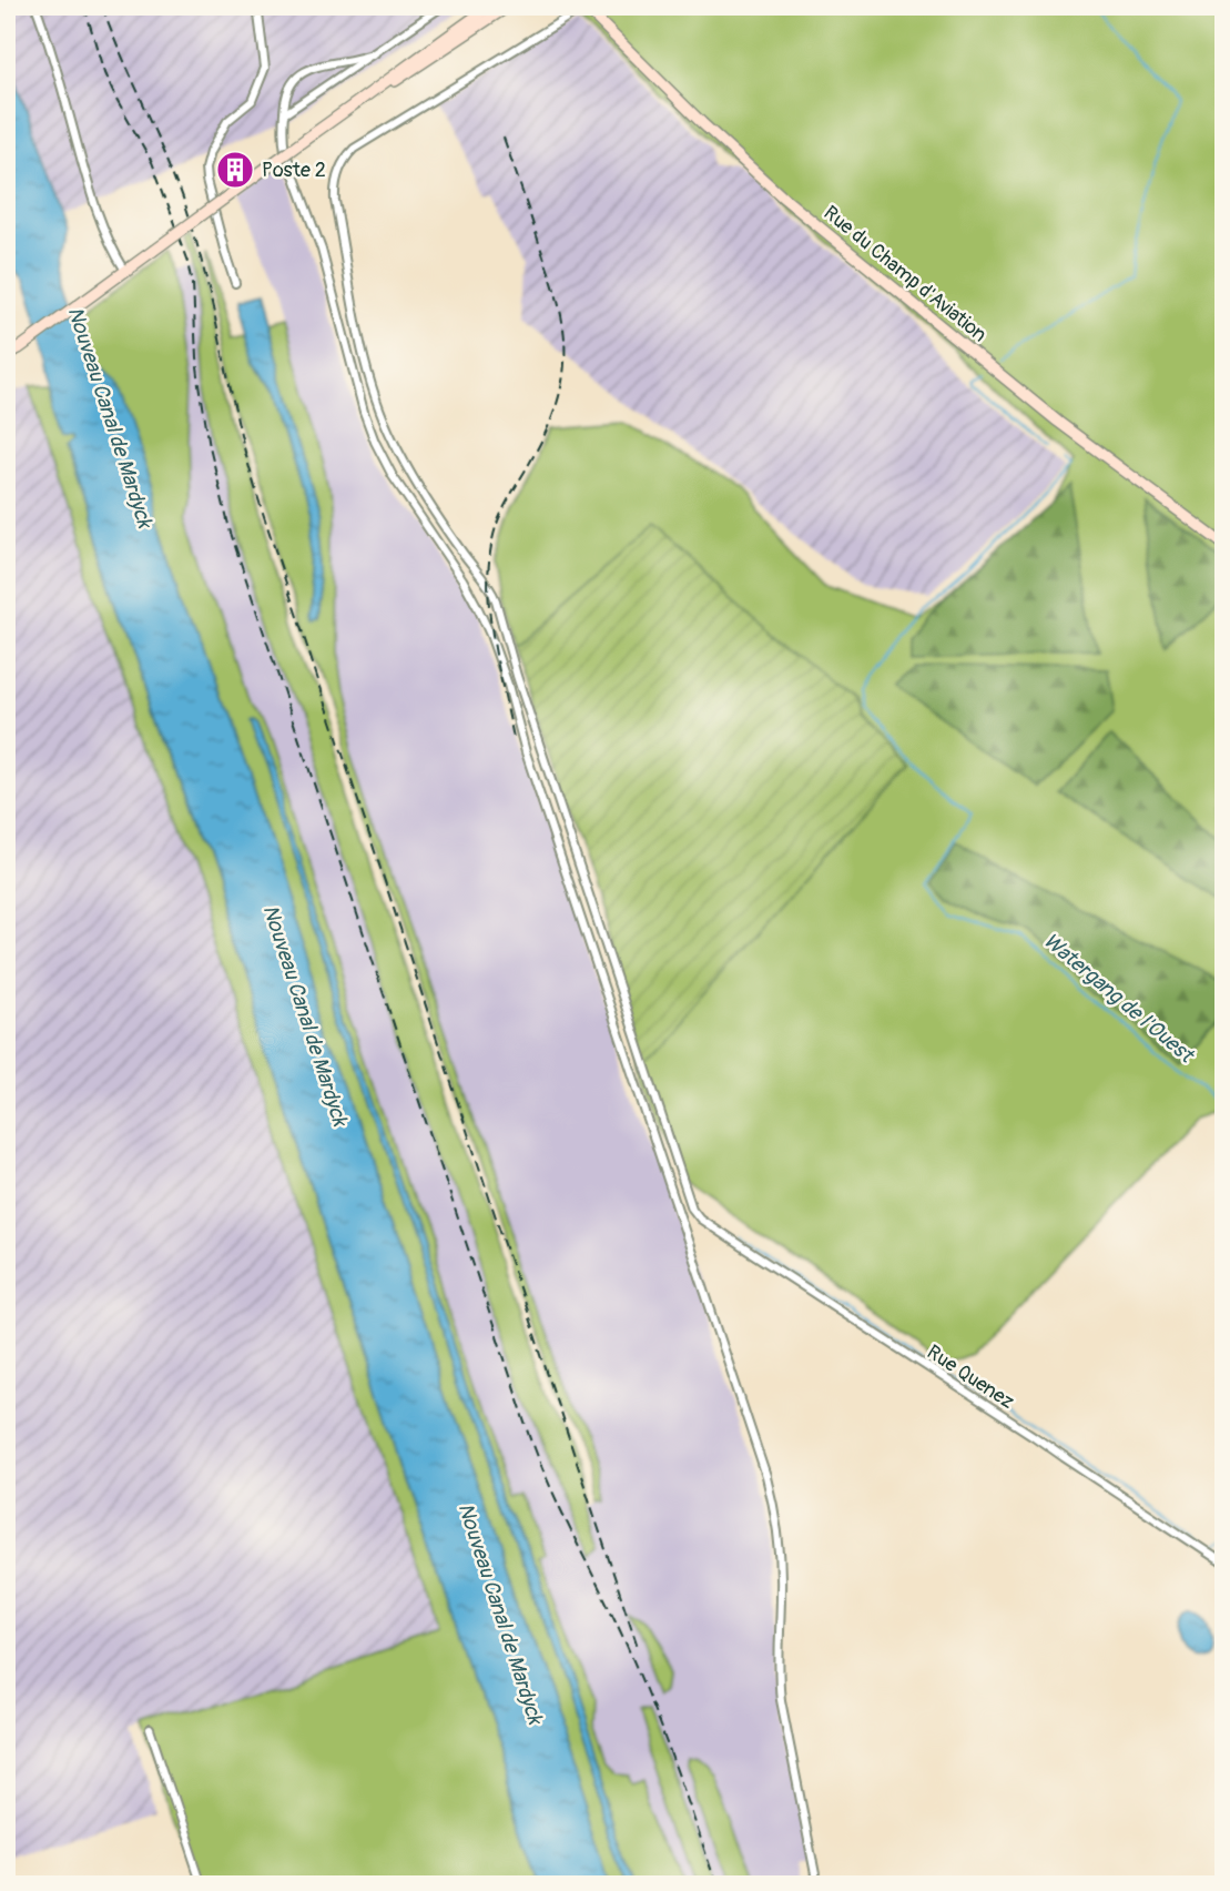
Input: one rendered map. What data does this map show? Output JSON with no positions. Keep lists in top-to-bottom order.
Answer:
{
  "streets": {
    "street": ["Rue du Champ d'Aviation", "Rue Quenez"]
  },
  "crossings": [
    ["Rue du Champ d'Aviation", "Rue Quenez"]
  ],
  "water": ["Nouveau Canal de Mardyck", "Watergang de l'Ouest"],
  "places": {
    "building": ["Poste 2"]
  }
}
